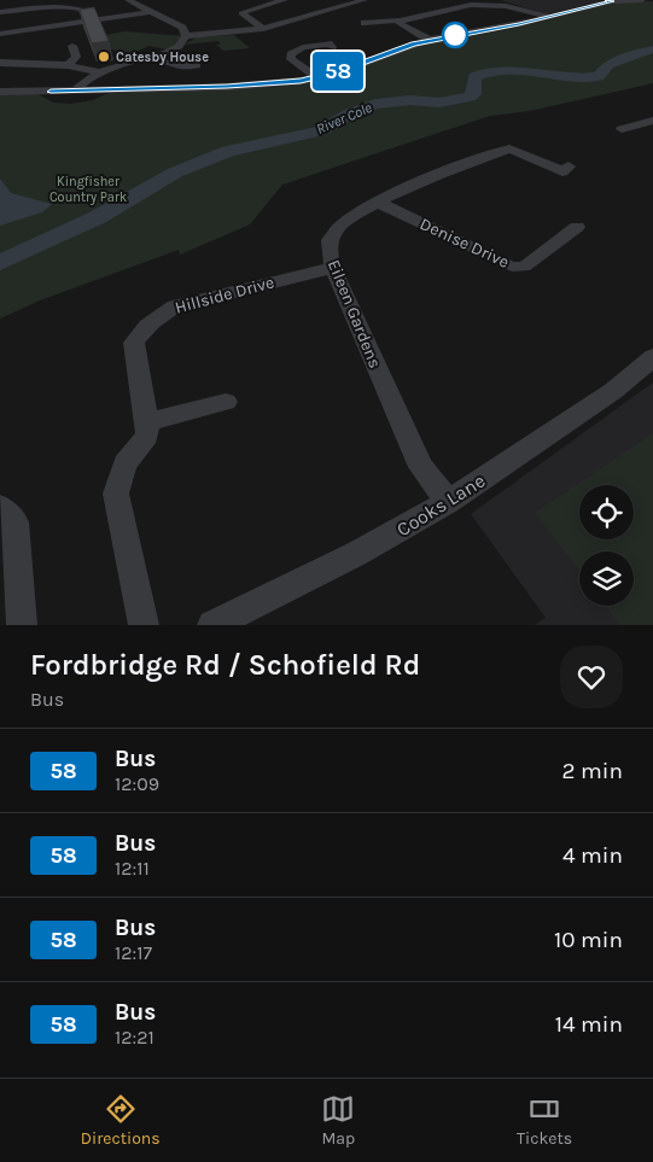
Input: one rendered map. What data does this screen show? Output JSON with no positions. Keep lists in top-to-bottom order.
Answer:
{
  "streets": {
    "street": [
      "Denise Drive",
      "Hillside Drive",
      "Eileen Gardens",
      "Cooks Lane"
    ]
  },
  "crossings": [
    ["Denise Drive", "Eileen Gardens"],
    ["Hillside Drive", "Eileen Gardens"],
    ["Eileen Gardens", "Cooks Lane"]
  ],
  "water": ["River Cole"],
  "parks": ["Kingfisher Country Park"],
  "places": ["Catesby House"],
  "lines": ["bus line 58"],
  "page": {
    "on_map": "58",
    "heading": ["Fordbridge Rd / Schofield Rd", "Bus"],
    "list": [
      {
        "mark": "58",
        "name": "Bus",
        "note": "12:09",
        "value": "2 min"
      },
      {
        "mark": "58",
        "name": "Bus",
        "note": "12:11",
        "value": "4 min"
      },
      {
        "mark": "58",
        "name": "Bus",
        "note": "12:17",
        "value": "10 min"
      },
      {
        "mark": "58",
        "name": "Bus",
        "note": "12:21",
        "value": "14 min"
      }
    ],
    "tabs": ["Directions", "Map", "Tickets"]
  }
}
